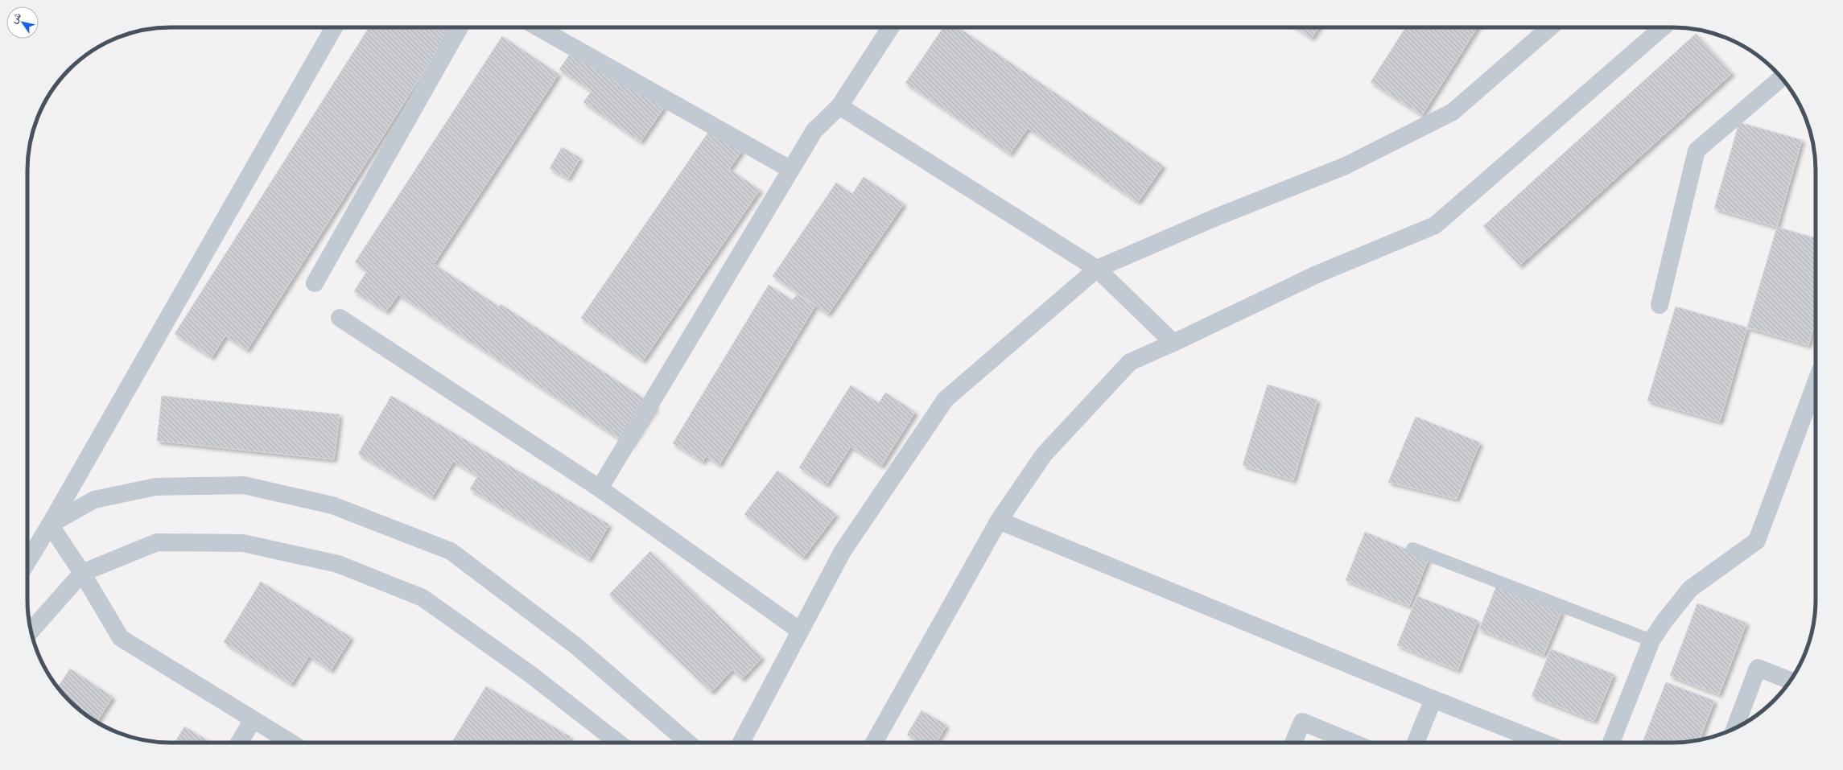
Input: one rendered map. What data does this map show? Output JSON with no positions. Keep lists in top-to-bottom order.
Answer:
{
  "north": "top left"
}
